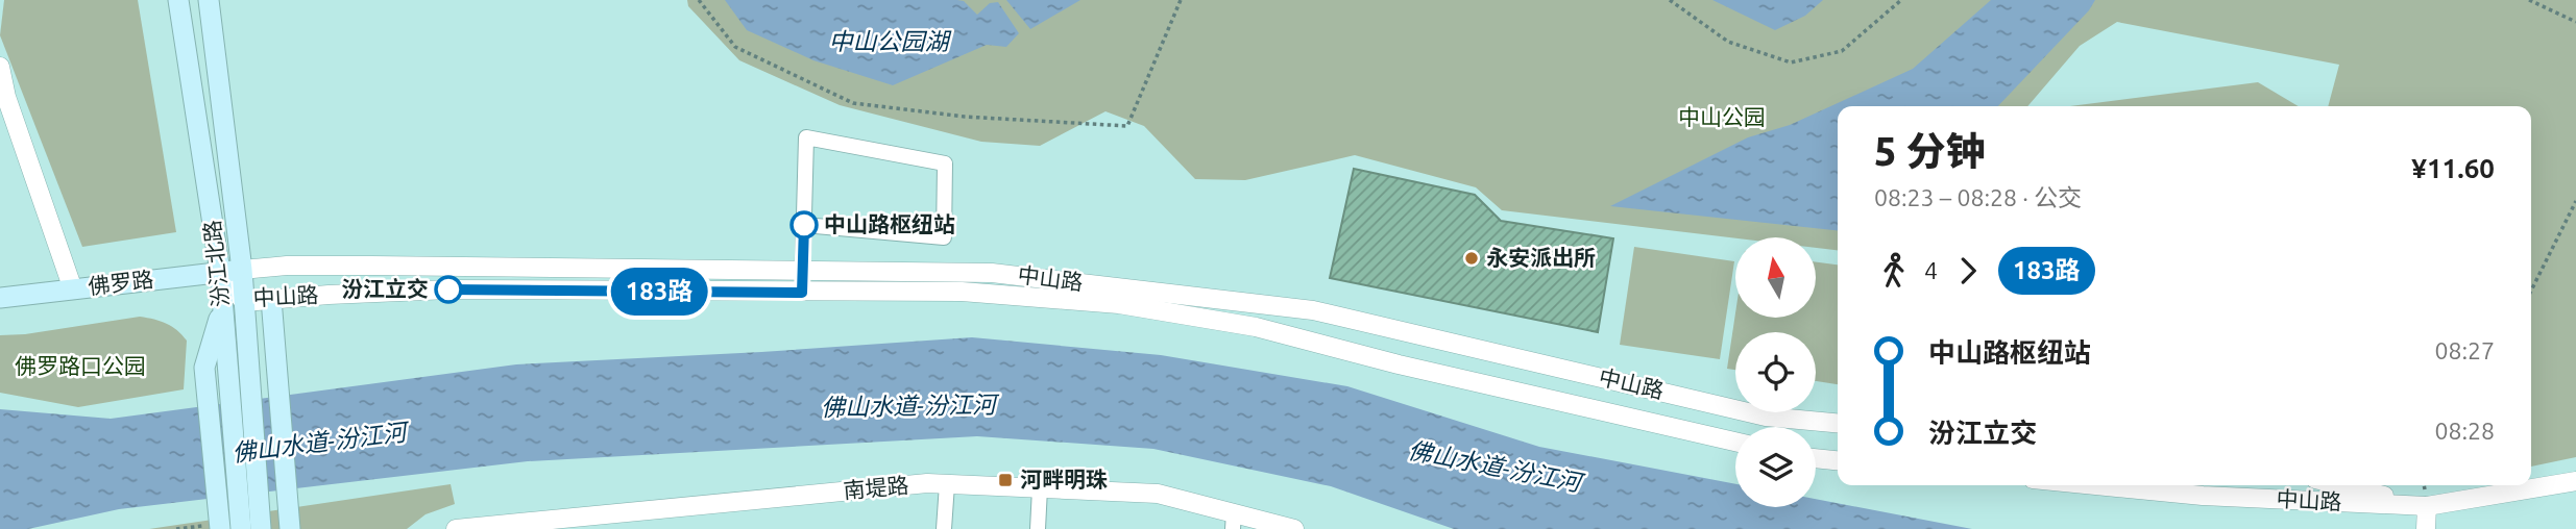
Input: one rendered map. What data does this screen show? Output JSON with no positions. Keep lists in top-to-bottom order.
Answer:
{
  "streets": {
    "main road": ["汾江北路", "佛罗路"],
    "street": ["中山路", "南堤路"]
  },
  "crossings": [
    ["汾江北路", "中山路"],
    ["汾江北路", "佛罗路"],
    ["中山路", "佛罗路"]
  ],
  "water": ["中山公园湖", "佛山水道-汾江河"],
  "parks": ["中山公园", "佛罗路口公园"],
  "places": {
    "other": ["中山路枢纽站", "永安派出所", "汾江立交"],
    "transit": ["河畔明珠"]
  },
  "lines": ["bus line 183路"],
  "north": "top",
  "page": {
    "on_map": "183路",
    "heading": ["5 分钟", "08:23 – 08:28 · 公交", "¥11.60"],
    "legs": ["4", "183路"],
    "list": [
      {
        "name": "中山路枢纽站",
        "value": "08:27"
      },
      {
        "name": "汾江立交",
        "value": "08:28"
      }
    ]
  }
}
